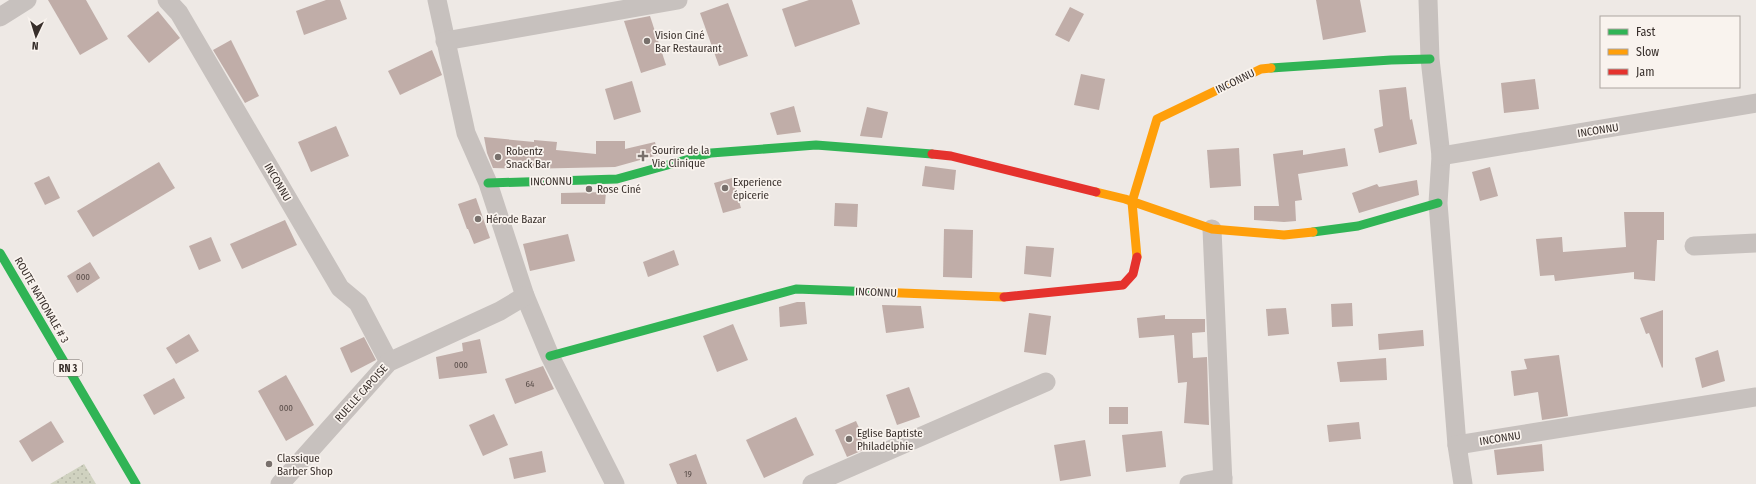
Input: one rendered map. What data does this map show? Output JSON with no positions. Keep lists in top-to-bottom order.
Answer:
{
  "streets": {
    "street": [
      "INCONNU",
      "ROUTE NATIONALE # 3",
      "RN 3",
      "RUELLE CAPOISE"
    ]
  },
  "crossings": [
    ["INCONNU", "RUELLE CAPOISE"]
  ],
  "places": {
    "other": [
      "Vision Ciné Bar Restaurant",
      "Robentz Snack Bar",
      "Experience épicerie",
      "Rose Ciné",
      "Hérode Bazar",
      "Eglise Baptiste Philadelphie",
      "Classique Barber Shop"
    ],
    "health": ["Sourire de la Vie Clinique"]
  },
  "house_numbers": [
    "000",
    "000",
    "64",
    "000",
    "19"
  ],
  "legend": ["Fast", "Slow", "Jam"],
  "north": "bottom"
}
